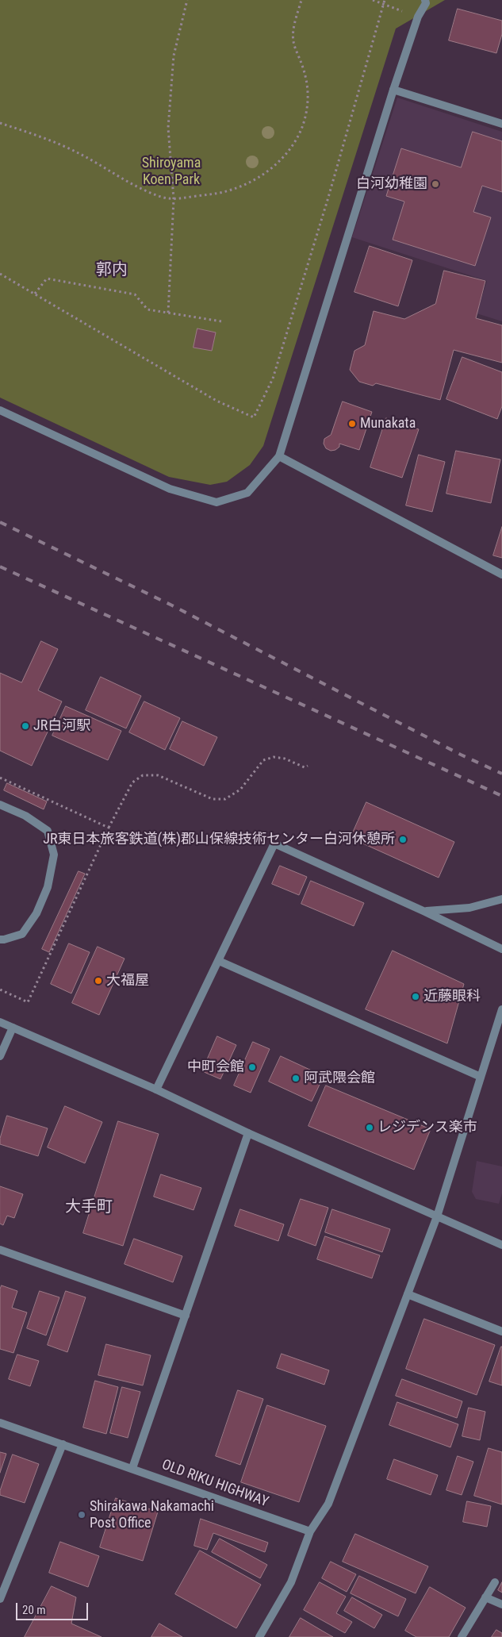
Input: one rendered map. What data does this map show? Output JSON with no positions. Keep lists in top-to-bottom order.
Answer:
{
  "streets": {
    "street": ["OLD RIKU HIGHWAY"]
  },
  "districts": ["郭内", "大手町"],
  "parks": ["Shiroyama Koen Park"],
  "places": [
    "白河幼稚園",
    "Munakata",
    "JR白河駅",
    "JR東日本旅客鉄道(株)郡山保線技術センター白河休憩所",
    "大福屋",
    "近藤眼科",
    "中町会館",
    "阿武隈会館",
    "レジデンス楽市",
    "Shirakawa Nakamachi Post Office"
  ],
  "scale_bar": "20 m"
}
